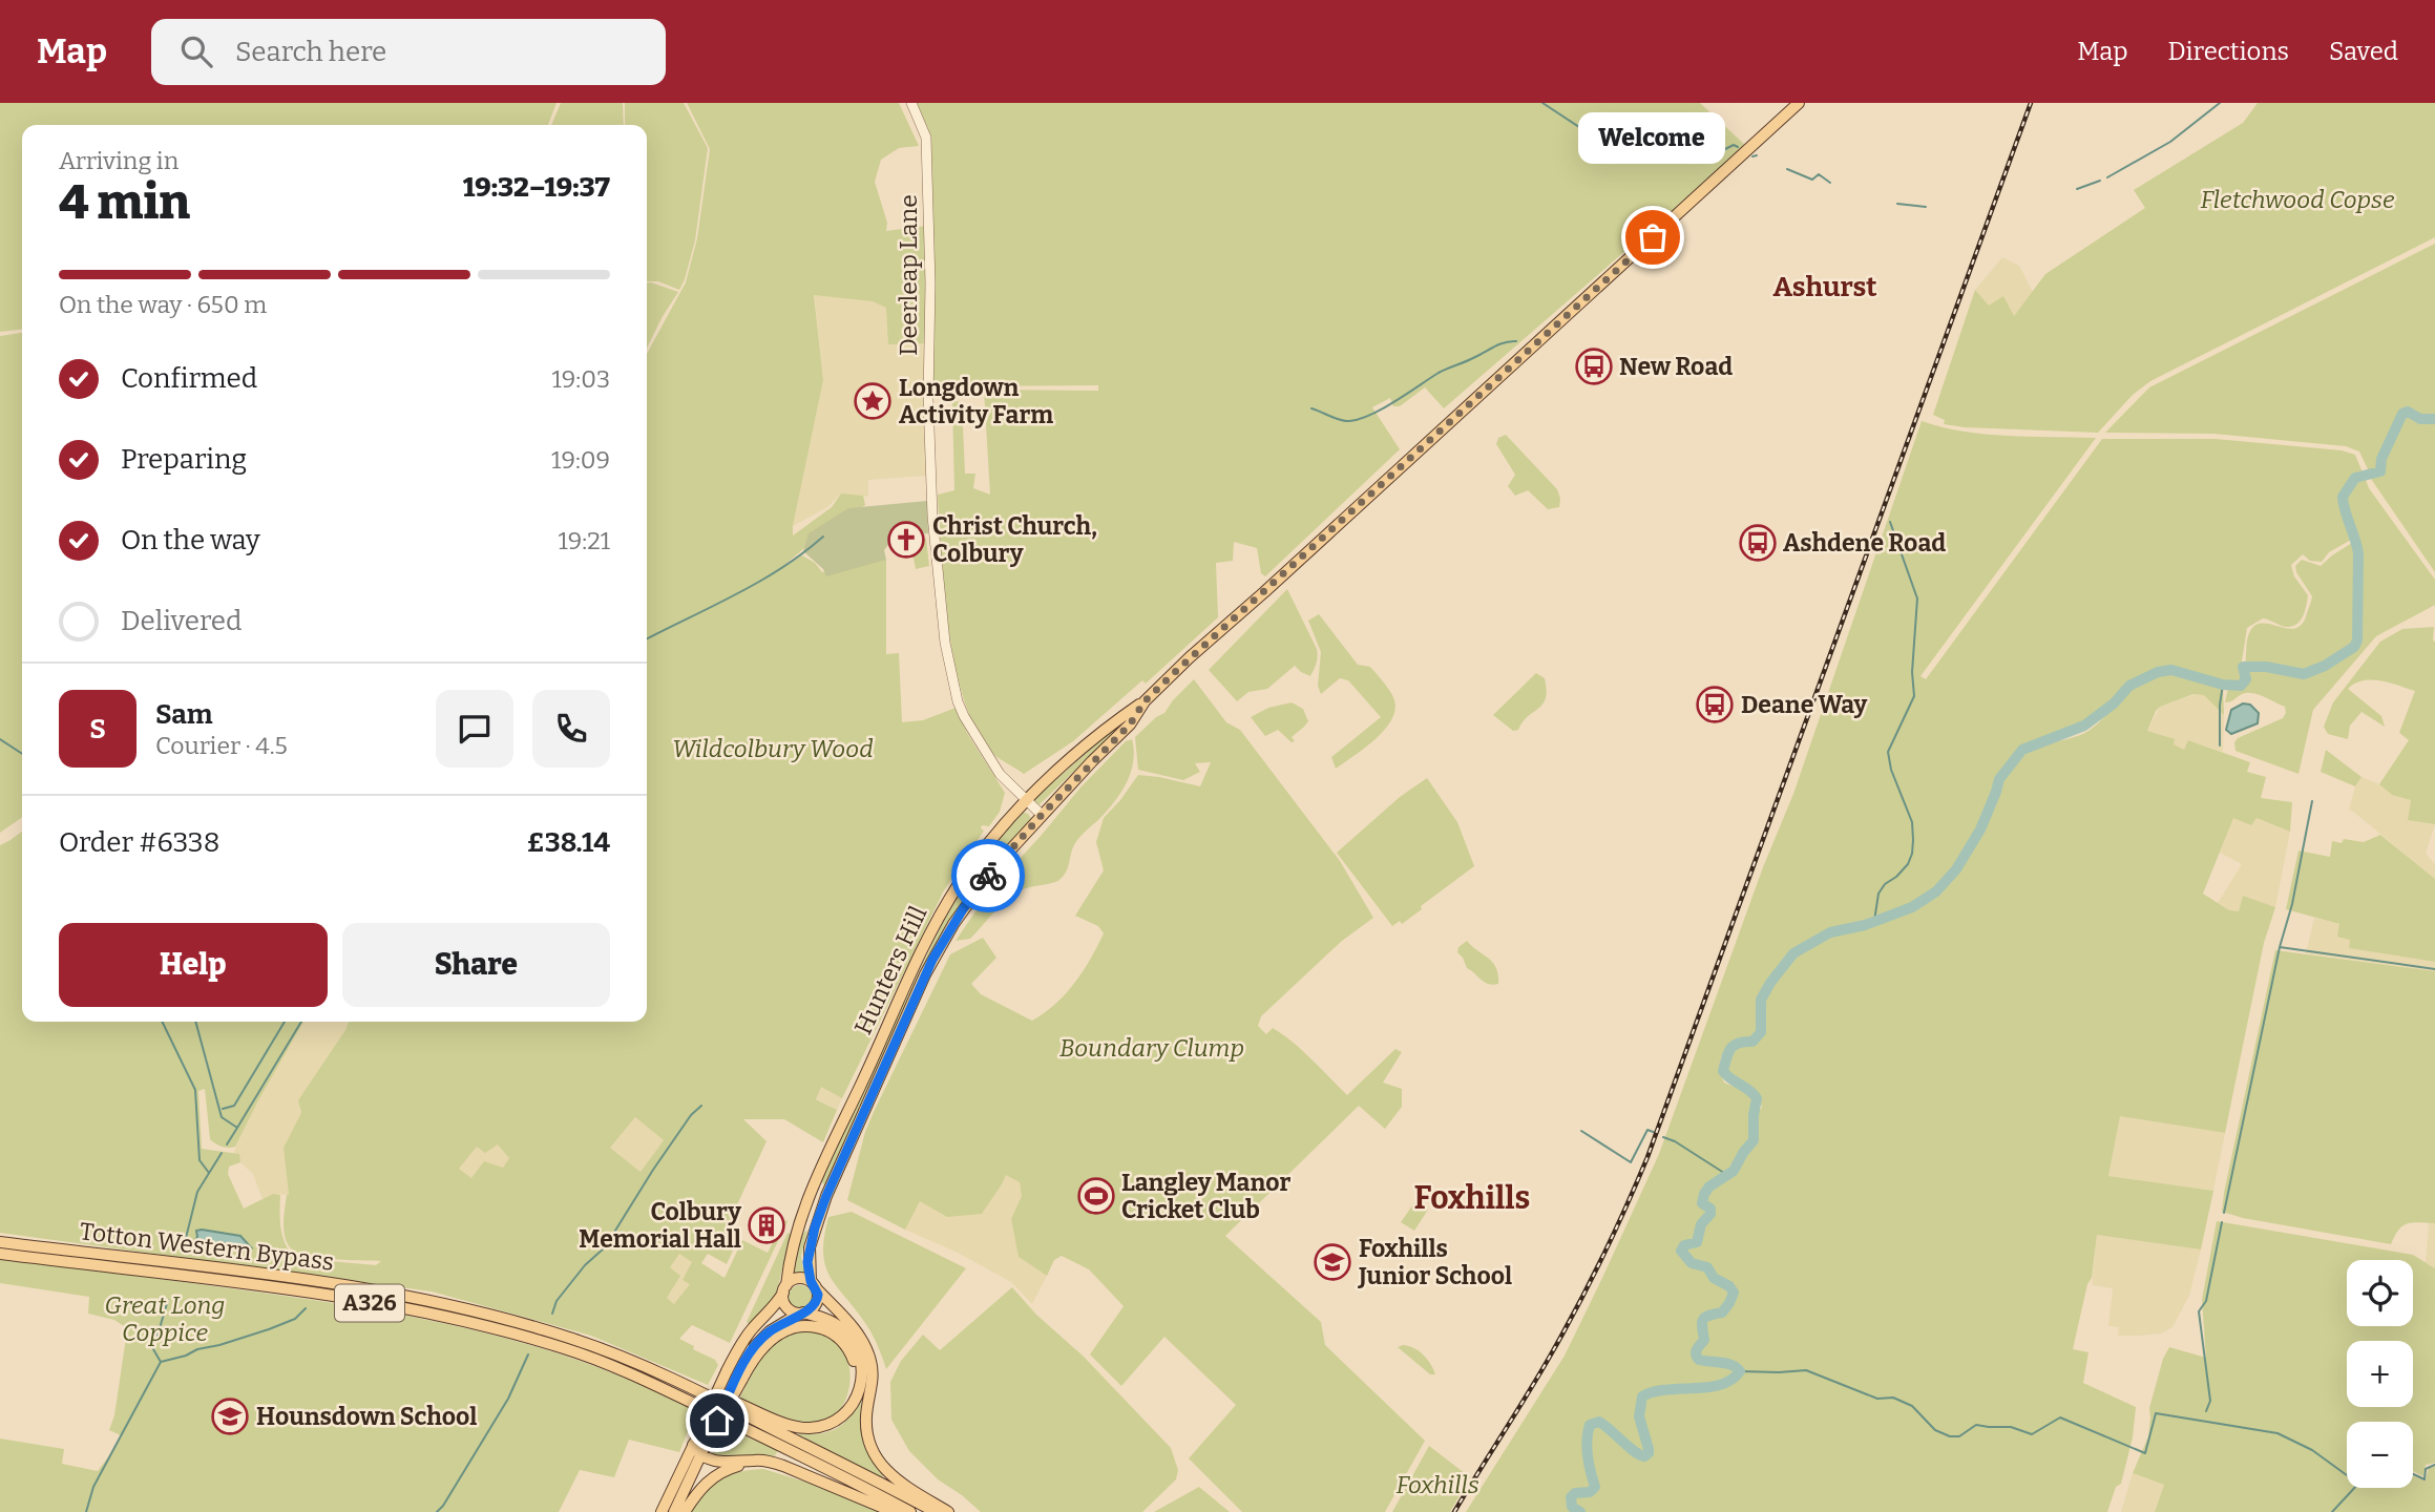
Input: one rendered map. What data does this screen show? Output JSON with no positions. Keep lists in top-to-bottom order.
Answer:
{
  "streets": {
    "main road": ["Hunters Hill", "Totton Western Bypass", "A326"],
    "street": ["Deerleap Lane"]
  },
  "crossings": [
    ["Deerleap Lane", "Hunters Hill"]
  ],
  "districts": ["Ashurst", "Foxhills"],
  "parks": [
    "Fletchwood Copse",
    "Wildcolbury Wood",
    "Boundary Clump",
    "Great Long Coppice",
    "Foxhills"
  ],
  "places": {
    "other": ["Welcome"],
    "bus stop": ["New Road", "Ashdene Road", "Deane Way"],
    "place": ["Longdown Activity Farm"],
    "church": ["Christ Church, Colbury"],
    "sports": ["Langley Manor Cricket Club"],
    "building": ["Colbury Memorial Hall"],
    "school or university": ["Foxhills Junior School", "Hounsdown School"]
  },
  "page": {
    "header": "Map",
    "search": "Search here",
    "nav": ["Map", "Directions", "Saved"],
    "bubble": "Welcome",
    "heading": ["4 min", "Arriving in", "19:32–19:37"],
    "panel": [
      "Sam",
      "Courier · 4.5",
      "Order #6338",
      "£38.14"
    ],
    "bar": "On the way · 650 m",
    "list": [
      ["Confirmed", "19:03"],
      ["Preparing", "19:09"],
      ["On the way", "19:21"],
      "Delivered"
    ],
    "round": "S",
    "buttons": ["Help", "Share"],
    "map_buttons": ["+", "−"]
  }
}
